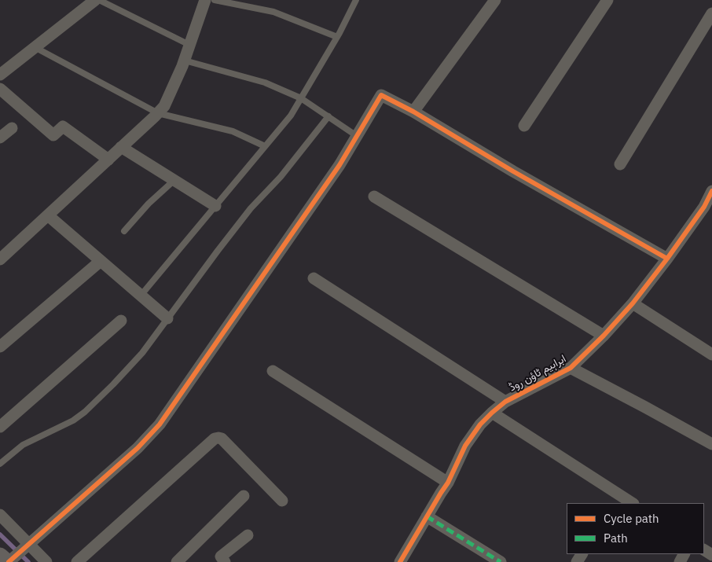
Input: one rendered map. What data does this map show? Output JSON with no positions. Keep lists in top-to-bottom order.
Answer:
{
  "streets": {
    "street": ["ابراہیم ٹاؤن روڈ"]
  },
  "legend": ["Cycle path", "Path"]
}
